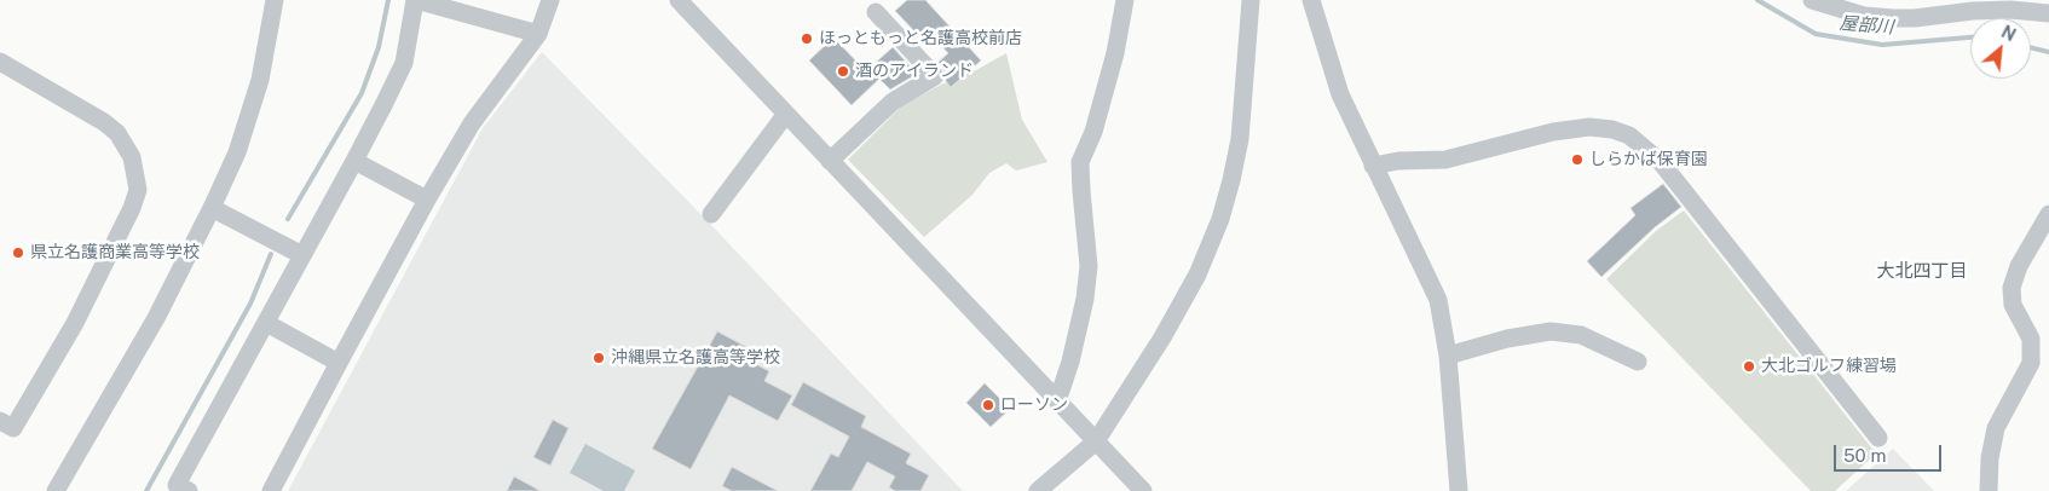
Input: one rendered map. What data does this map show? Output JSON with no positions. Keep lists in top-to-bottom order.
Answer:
{
  "districts": ["大北四丁目"],
  "water": ["屋部川"],
  "places": [
    "ほっともっと名護高校前店",
    "酒のアイランド",
    "しらかば保育園",
    "県立名護商業高等学校",
    "沖縄県立名護高等学校",
    "大北ゴルフ練習場",
    "ローソン"
  ],
  "scale_bar": "50 m",
  "north": "top right"
}
